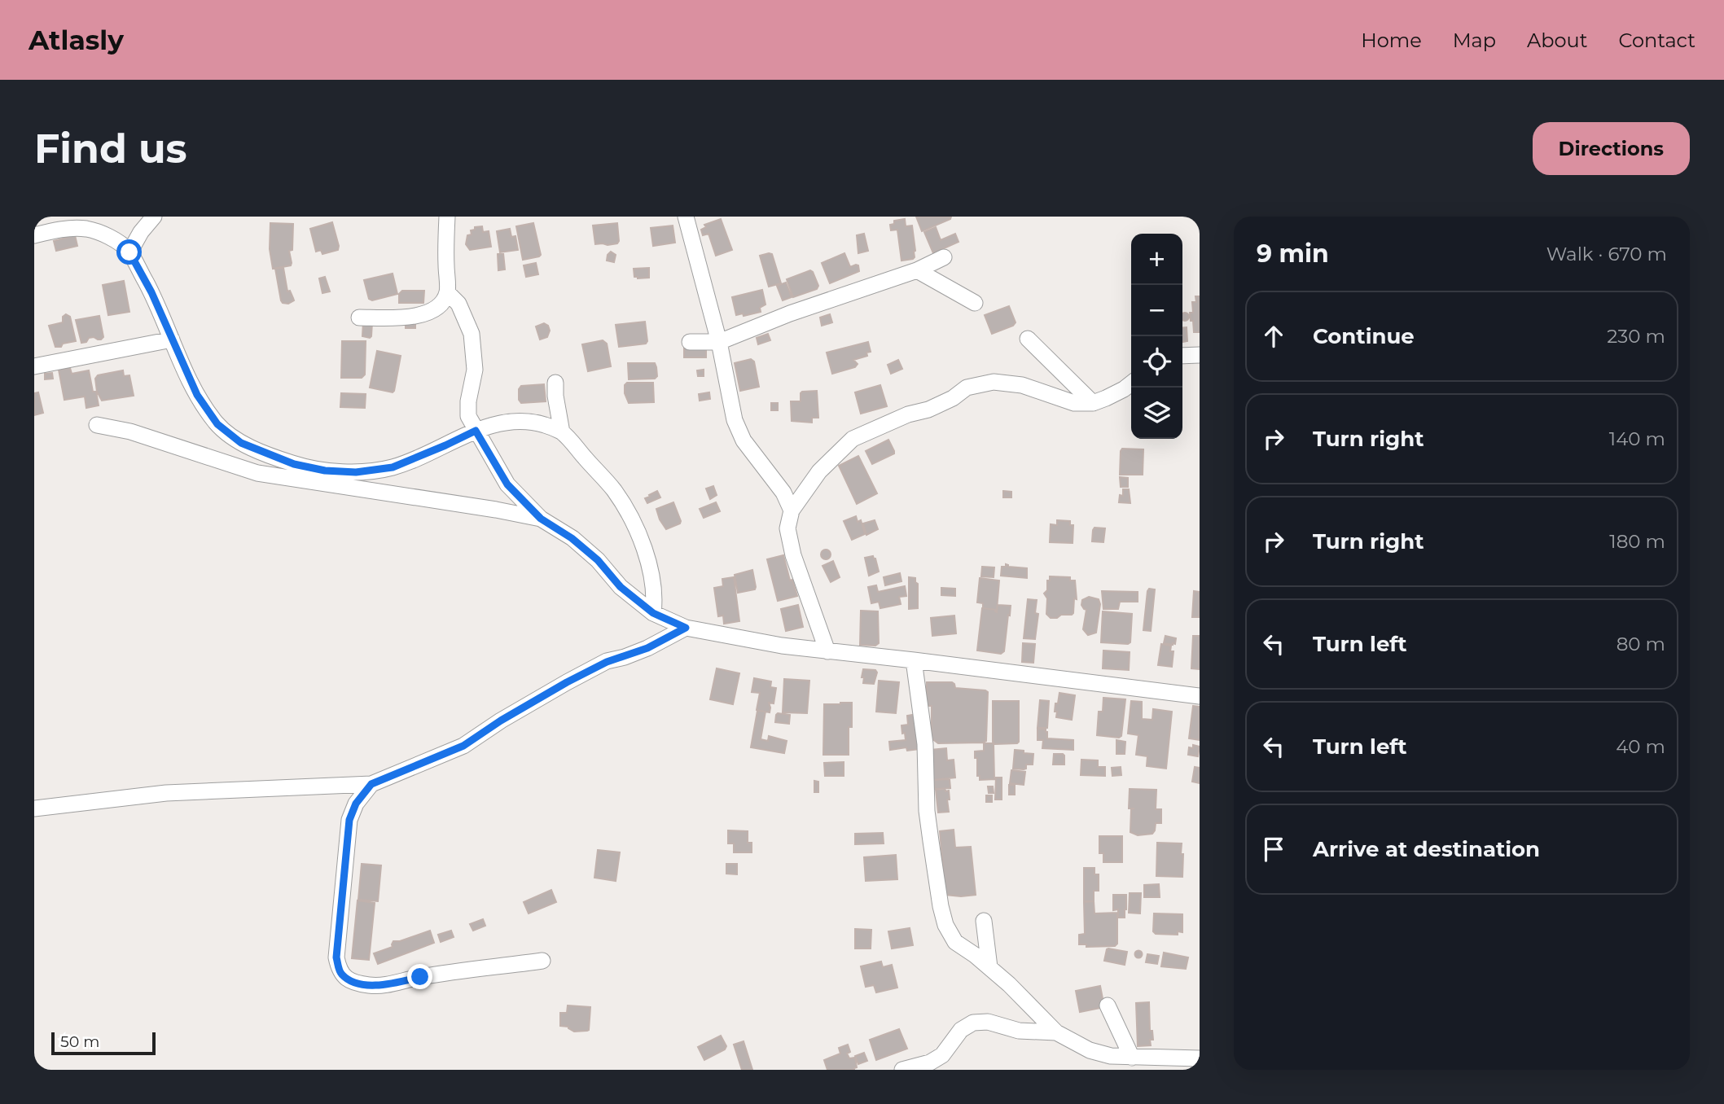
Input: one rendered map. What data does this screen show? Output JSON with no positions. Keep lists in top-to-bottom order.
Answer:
{
  "scale_bar": "50 m",
  "page": {
    "header": "Atlasly",
    "nav": [
      "Home",
      "Map",
      "About",
      "Contact"
    ],
    "buttons": "Directions",
    "title": "Find us",
    "heading": ["9 min", "Walk · 670 m"],
    "map_buttons": ["+", "−"],
    "list": [
      ["Continue", "230 m"],
      ["Turn right", "140 m"],
      ["Turn right", "180 m"],
      ["Turn left", "80 m"],
      ["Turn left", "40 m"],
      "Arrive at destination"
    ],
    "scale": "50 m"
  }
}
